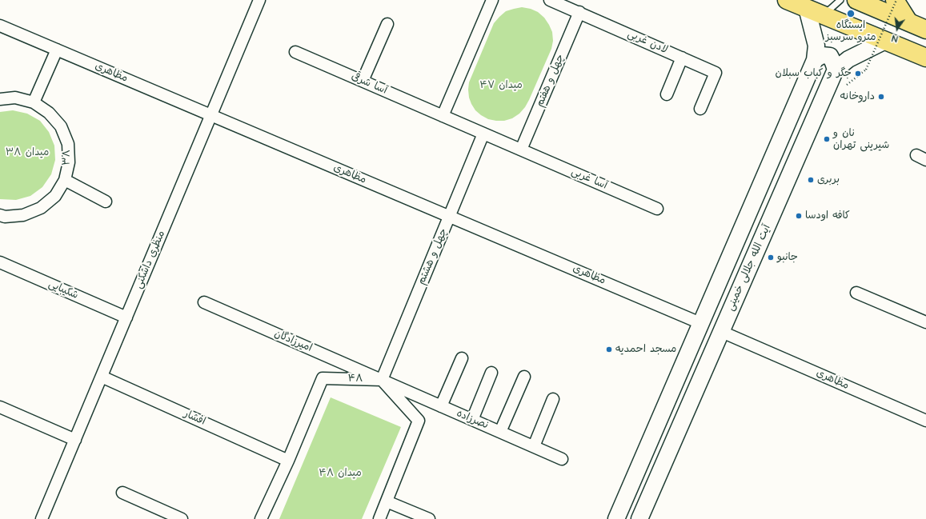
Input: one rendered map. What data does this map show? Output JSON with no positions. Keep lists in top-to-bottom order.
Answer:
{
  "streets": {
    "main road": ["آيت الله جلالى خمينى"],
    "street": [
      "لادن غربی",
      "مظاهری",
      "چهل و هفتم",
      "آسا شرقی",
      "۳۸",
      "آسا غربی",
      "چهل و هشتم",
      "منظری داشکنی",
      "شکیبایی",
      "امیرزادگان",
      "۴۸",
      "افشار",
      "نصرزاده"
    ]
  },
  "crossings": [
    ["لادن غربی", "چهل و هفتم"],
    ["مظاهری", "چهل و هشتم"],
    ["مظاهری", "منظری داشکنی"],
    ["مظاهری", "آيت الله جلالى خمينى"],
    ["چهل و هفتم", "آسا غربی"],
    ["آسا شرقی", "آسا غربی"],
    ["آسا شرقی", "چهل و هشتم"],
    ["آسا غربی", "چهل و هشتم"],
    ["چهل و هشتم", "امیرزادگان"],
    ["چهل و هشتم", "۴۸"],
    ["چهل و هشتم", "نصرزاده"],
    ["منظری داشکنی", "شکیبایی"],
    ["منظری داشکنی", "افشار"],
    ["امیرزادگان", "۴۸"],
    ["امیرزادگان", "نصرزاده"],
    ["۴۸", "افشار"],
    ["۴۸", "نصرزاده"]
  ],
  "parks": ["میدان ۴۷", "میدان ۳۸", "میدان ۴۸"],
  "places": [
    "ایستگاه مترو سرسبز",
    "جگر و کباب سبلان",
    "داروخانه",
    "نان و شیرینی تهران",
    "بربری",
    "کافه اودسا",
    "جانبو",
    "مسجد احمدیه"
  ],
  "north": "bottom"
}
